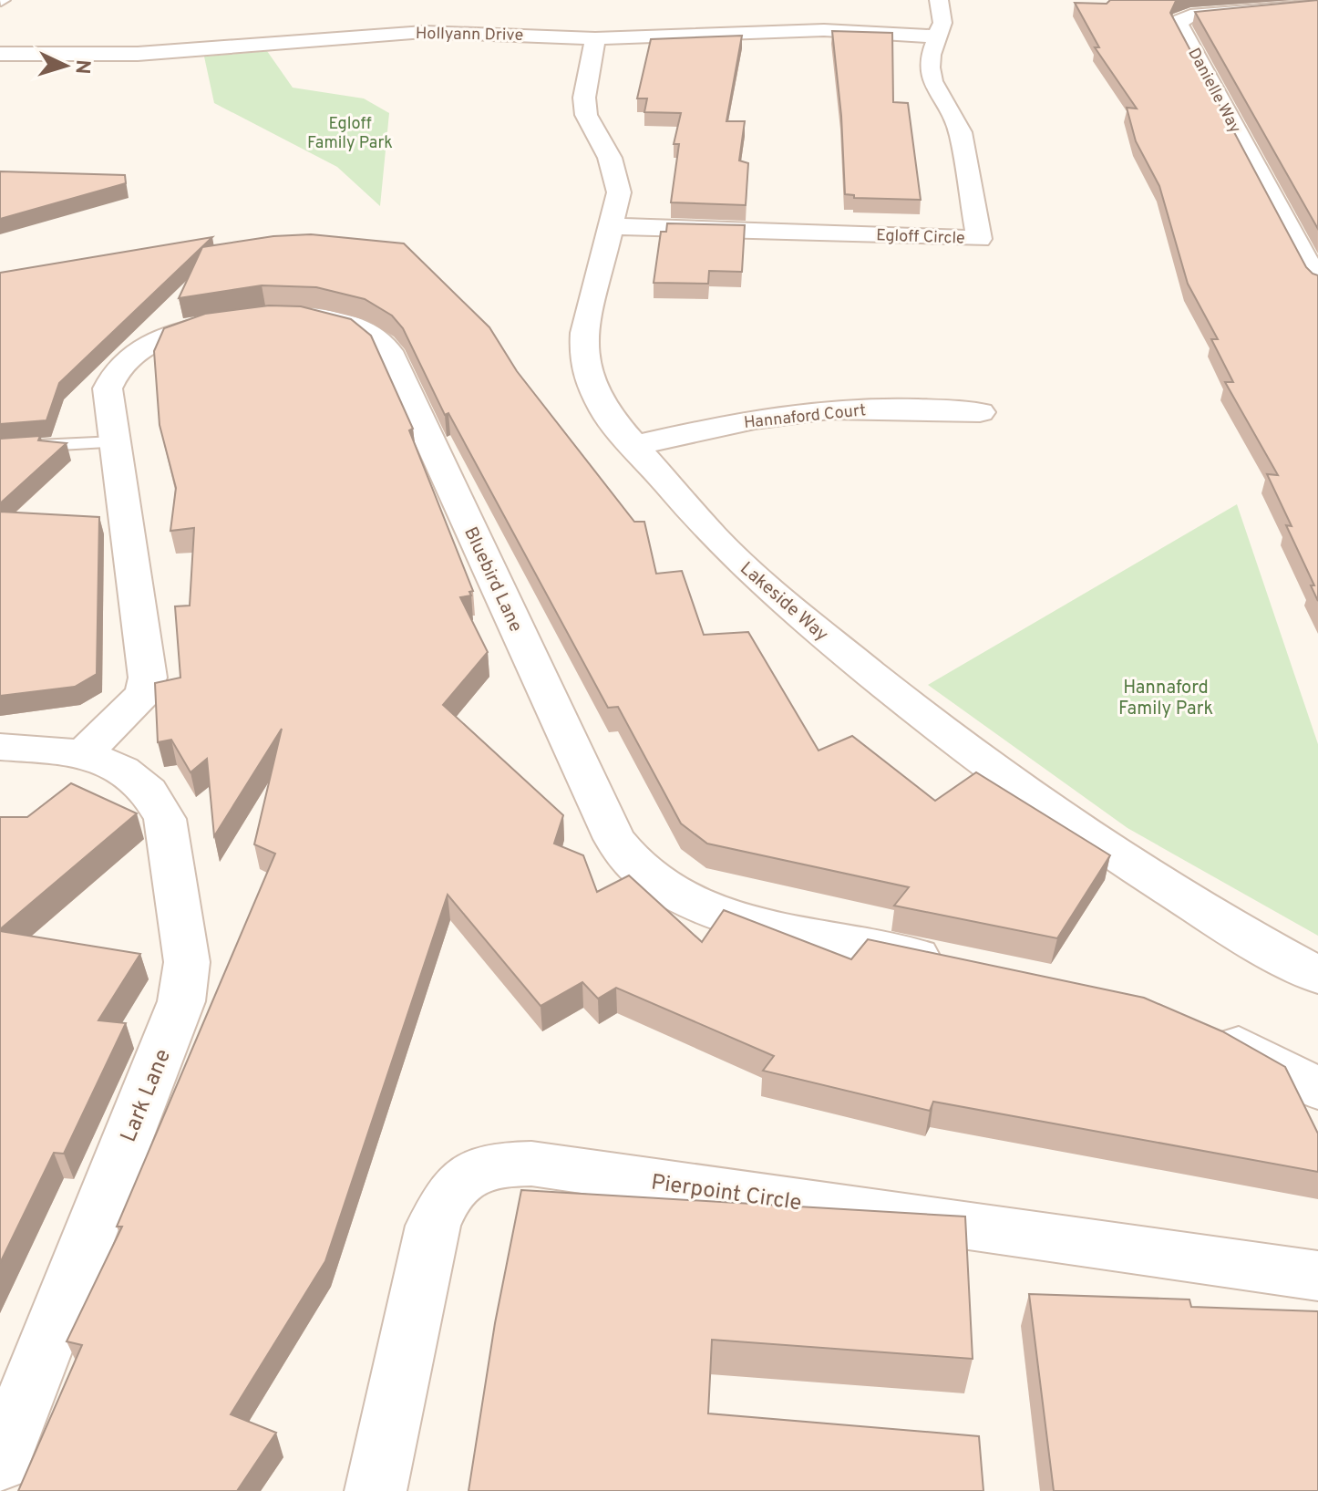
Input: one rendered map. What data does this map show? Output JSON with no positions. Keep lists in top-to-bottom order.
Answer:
{
  "streets": {
    "street": [
      "Hollyann Drive",
      "Danielle Way",
      "Egloff Circle",
      "Hannaford Court",
      "Bluebird Lane",
      "Lakeside Way",
      "Lark Lane",
      "Pierpoint Circle"
    ]
  },
  "crossings": [
    ["Hollyann Drive", "Egloff Circle"],
    ["Hollyann Drive", "Lakeside Way"],
    ["Egloff Circle", "Lakeside Way"],
    ["Hannaford Court", "Lakeside Way"],
    ["Bluebird Lane", "Lark Lane"]
  ],
  "parks": ["Egloff Family Park", "Hannaford Family Park"],
  "north": "right"
}
